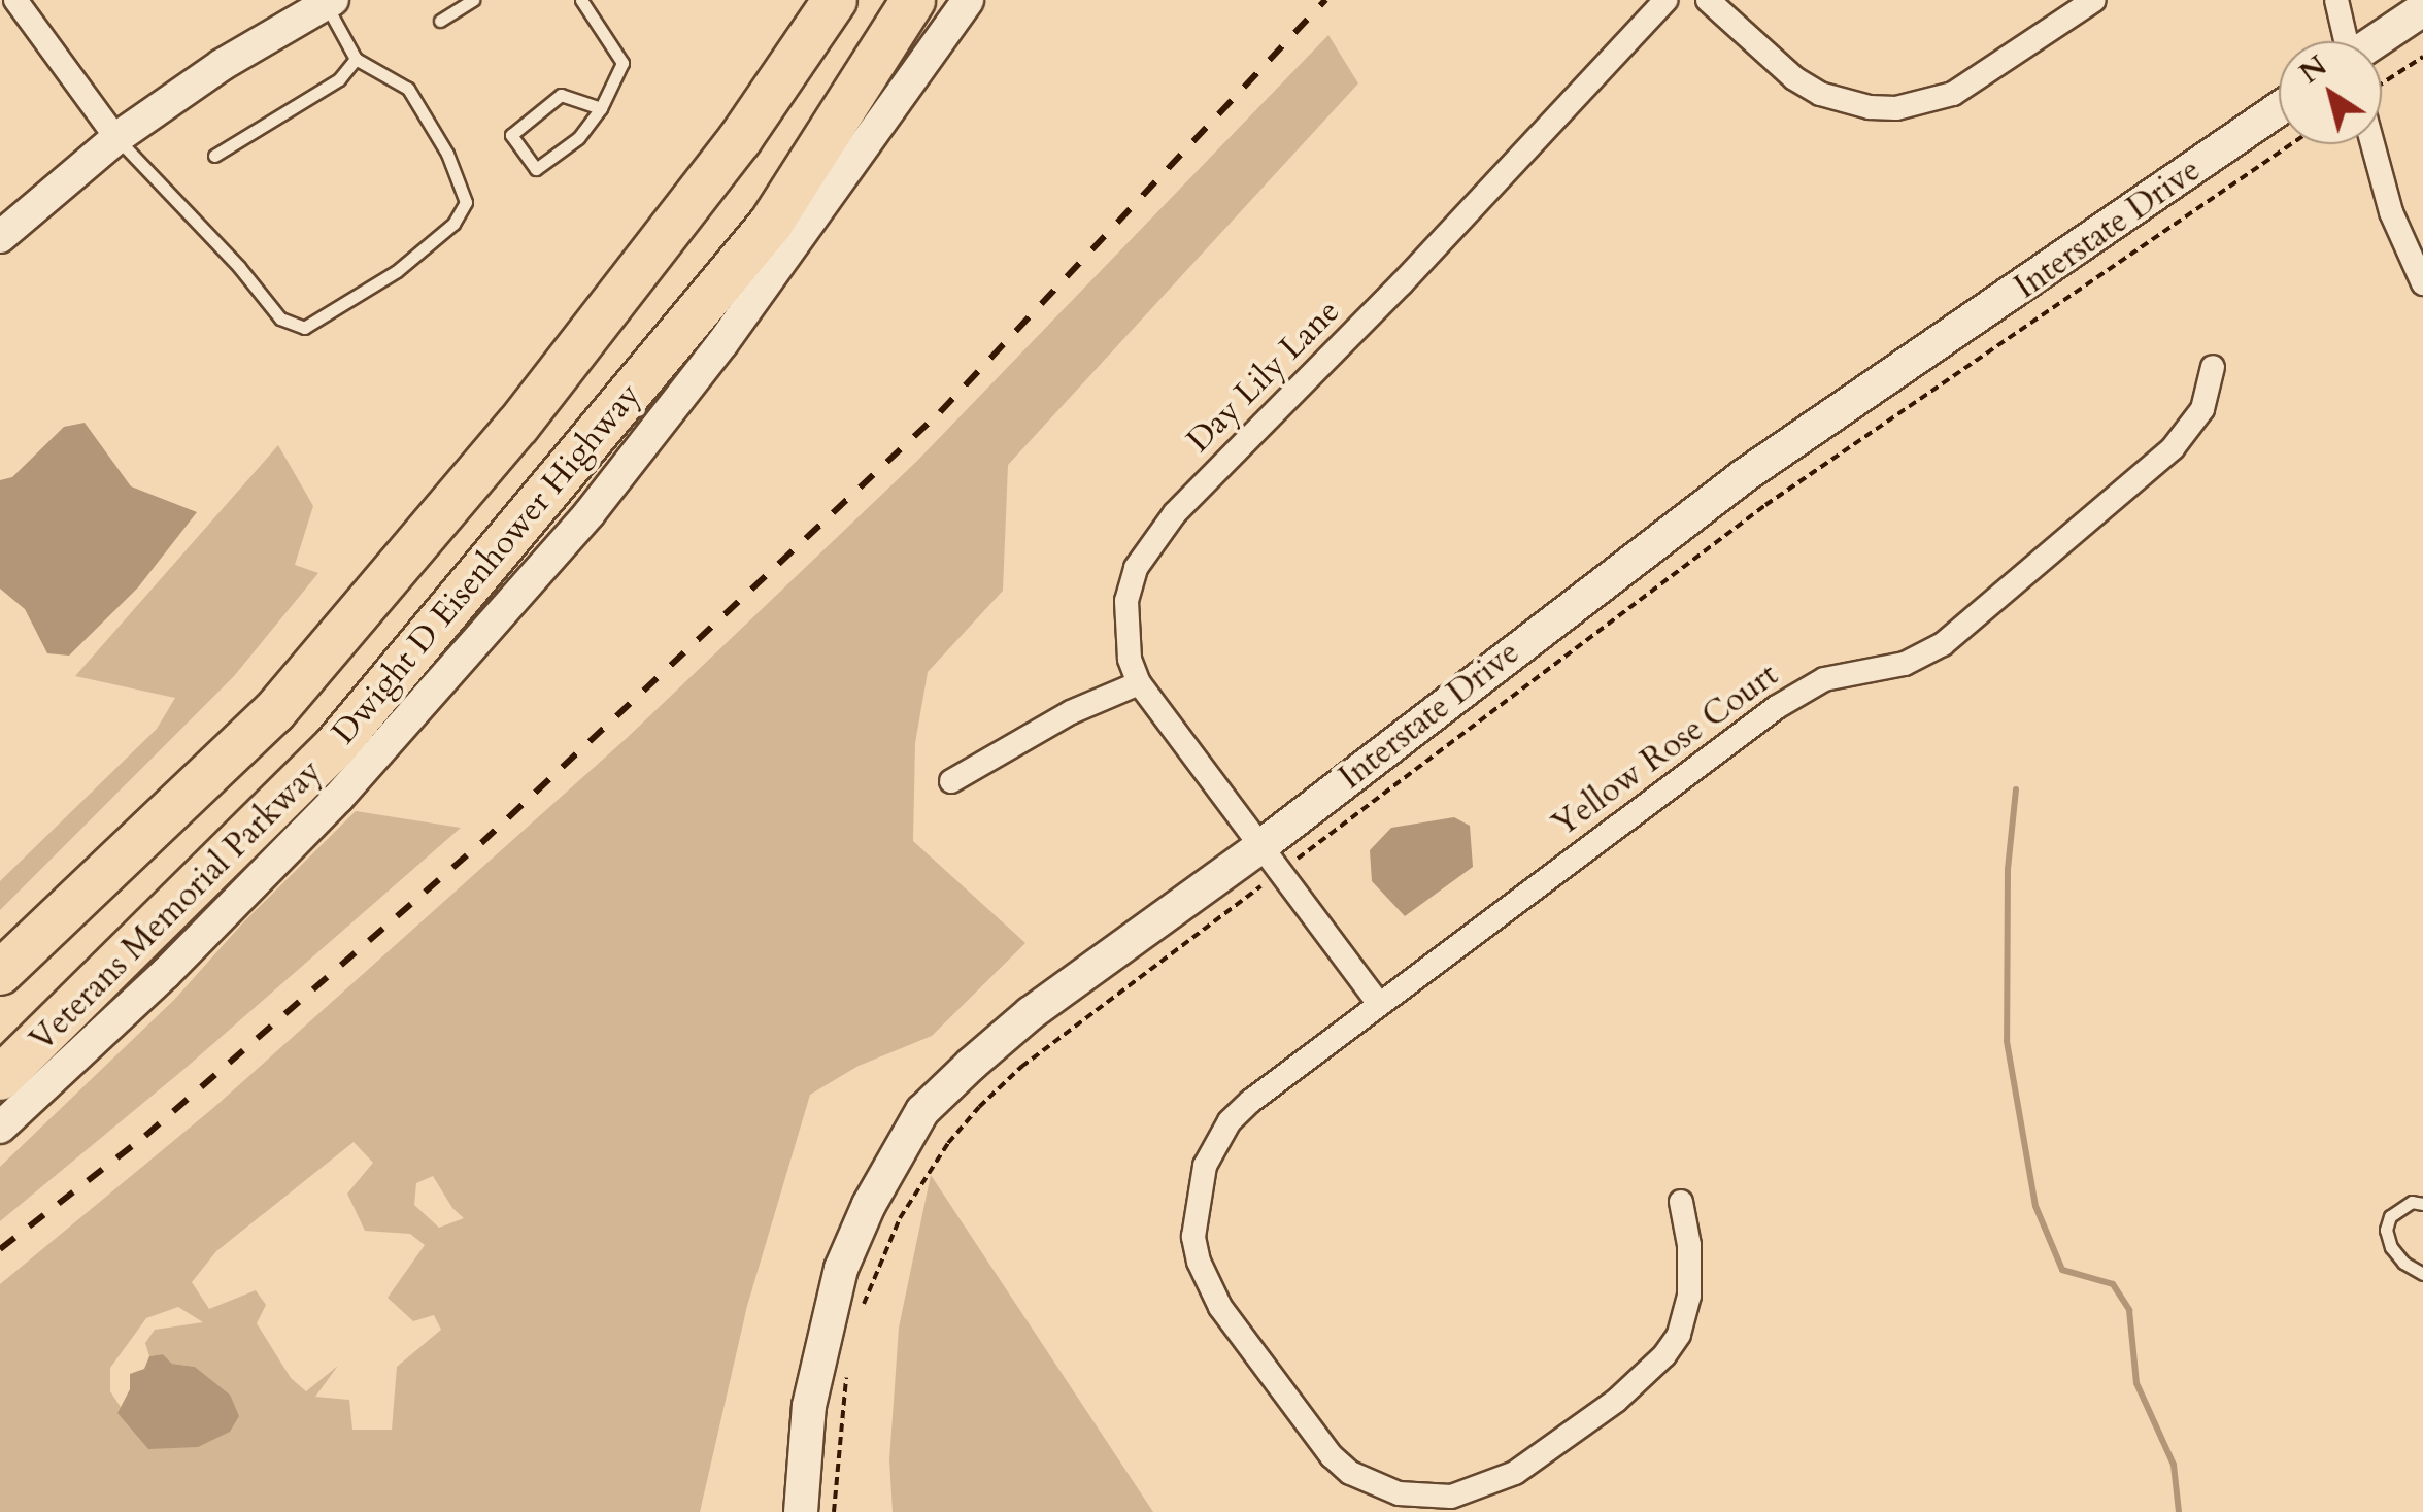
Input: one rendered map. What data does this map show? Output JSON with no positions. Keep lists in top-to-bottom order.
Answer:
{
  "streets": {
    "highway": ["Dwight D Eisenhower Highway"],
    "main road": ["Interstate Drive"],
    "street": ["Day Lily Lane", "Yellow Rose Court", "Veterans Memorial Parkway"]
  },
  "crossings": [
    ["Interstate Drive", "Day Lily Lane"],
    ["Day Lily Lane", "Yellow Rose Court"]
  ],
  "north": "top left"
}
